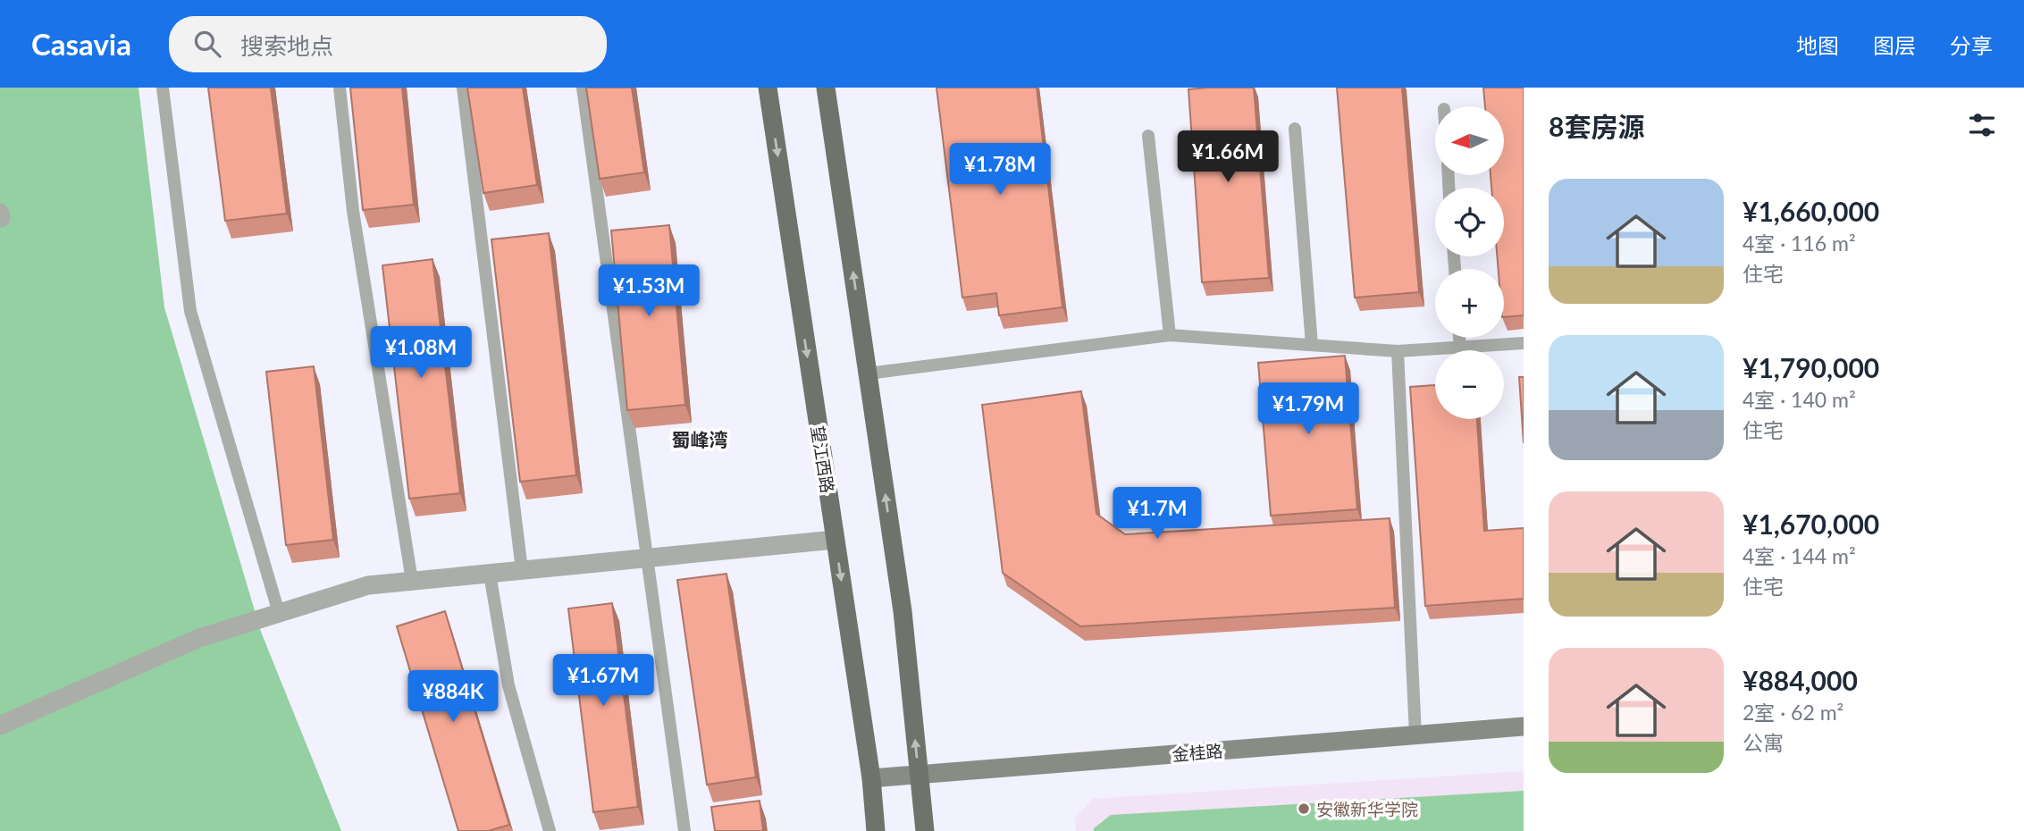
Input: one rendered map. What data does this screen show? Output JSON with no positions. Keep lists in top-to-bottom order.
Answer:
{
  "streets": {
    "main road": ["望江西路"],
    "street": ["金桂路"]
  },
  "crossings": [
    ["望江西路", "金桂路"]
  ],
  "districts": ["蜀峰湾"],
  "places": ["安徽新华学院"],
  "north": "left",
  "page": {
    "header": "Casavia",
    "search": "搜索地点",
    "nav": ["地图", "图层", "分享"],
    "heading": "8套房源",
    "map_buttons": ["+", "−"],
    "price": [
      "¥1.66M",
      "¥1.78M",
      "¥1.53M",
      "¥1.08M",
      "¥1.79M",
      "¥1.7M",
      "¥1.67M",
      "¥884K"
    ],
    "list": [
      {
        "name": "¥1,660,000",
        "note": "4室 · 116 m² · 住宅"
      },
      {
        "name": "¥1,790,000",
        "note": "4室 · 140 m² · 住宅"
      },
      {
        "name": "¥1,670,000",
        "note": "4室 · 144 m² · 住宅"
      },
      {
        "name": "¥884,000",
        "note": "2室 · 62 m² · 公寓"
      }
    ]
  }
}
